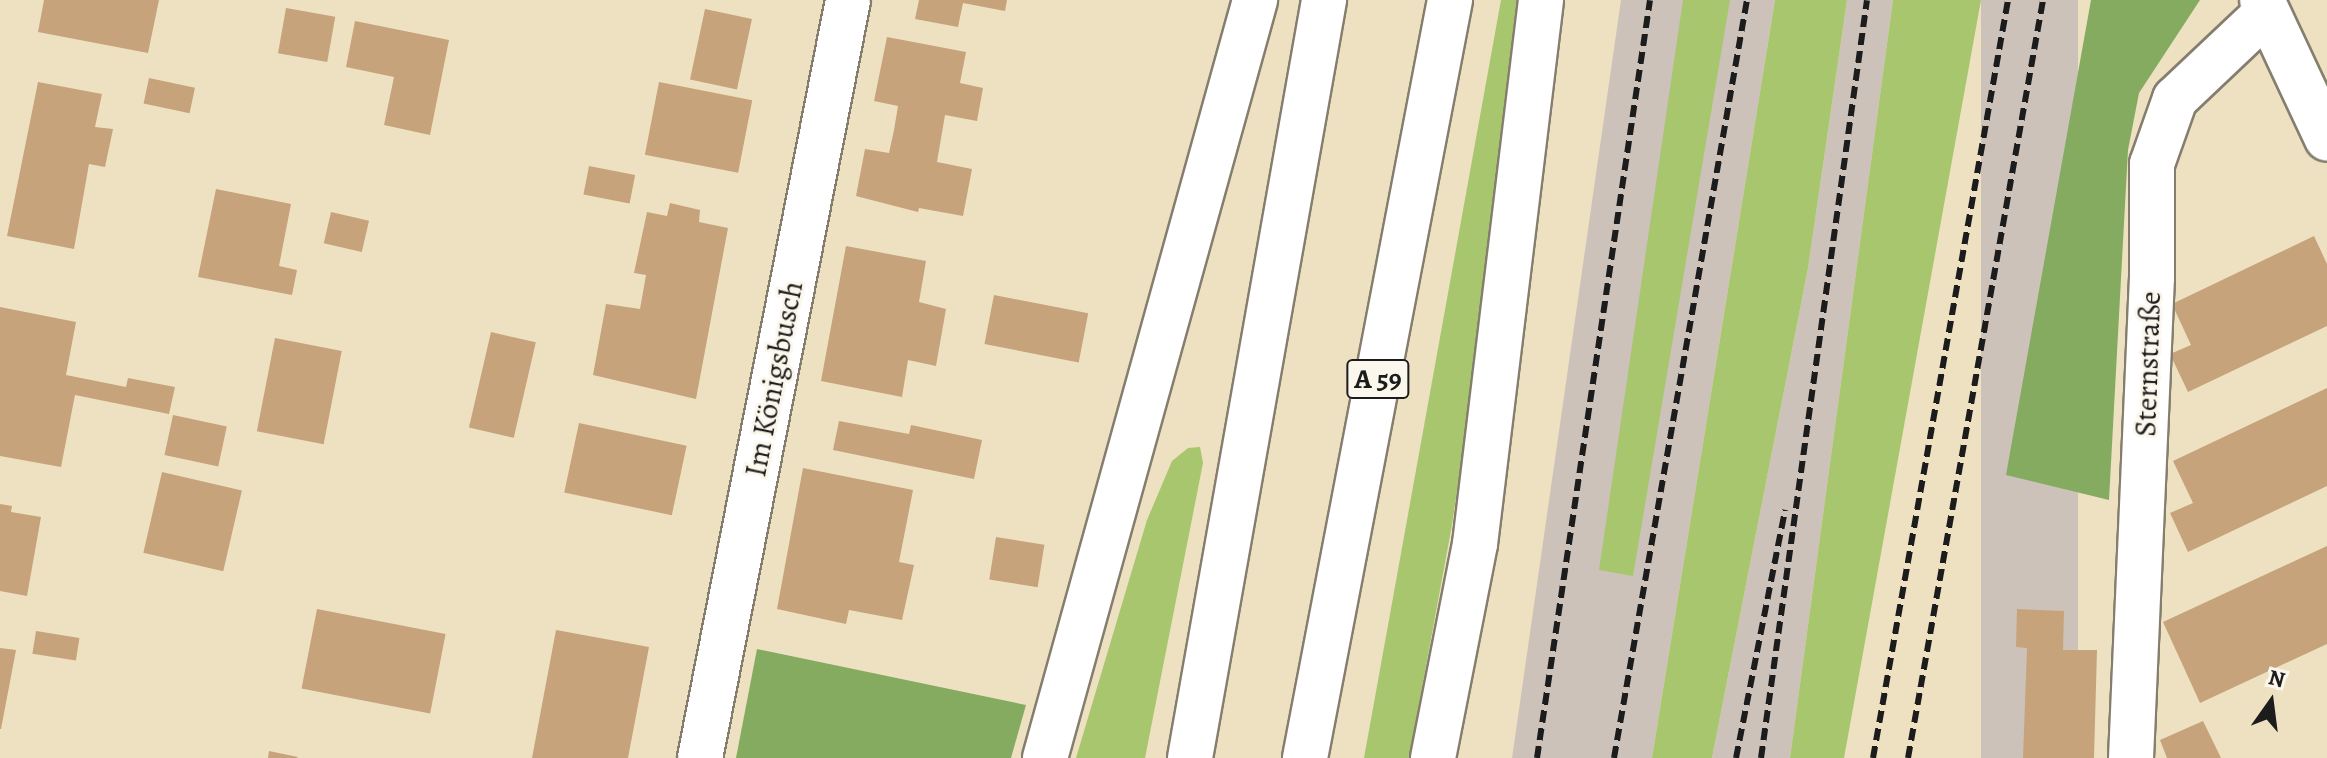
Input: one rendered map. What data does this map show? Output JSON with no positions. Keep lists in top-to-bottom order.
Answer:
{
  "streets": {
    "main road": ["Sternstraße", "Im Königsbusch", "A 59"]
  },
  "north": "top"
}
